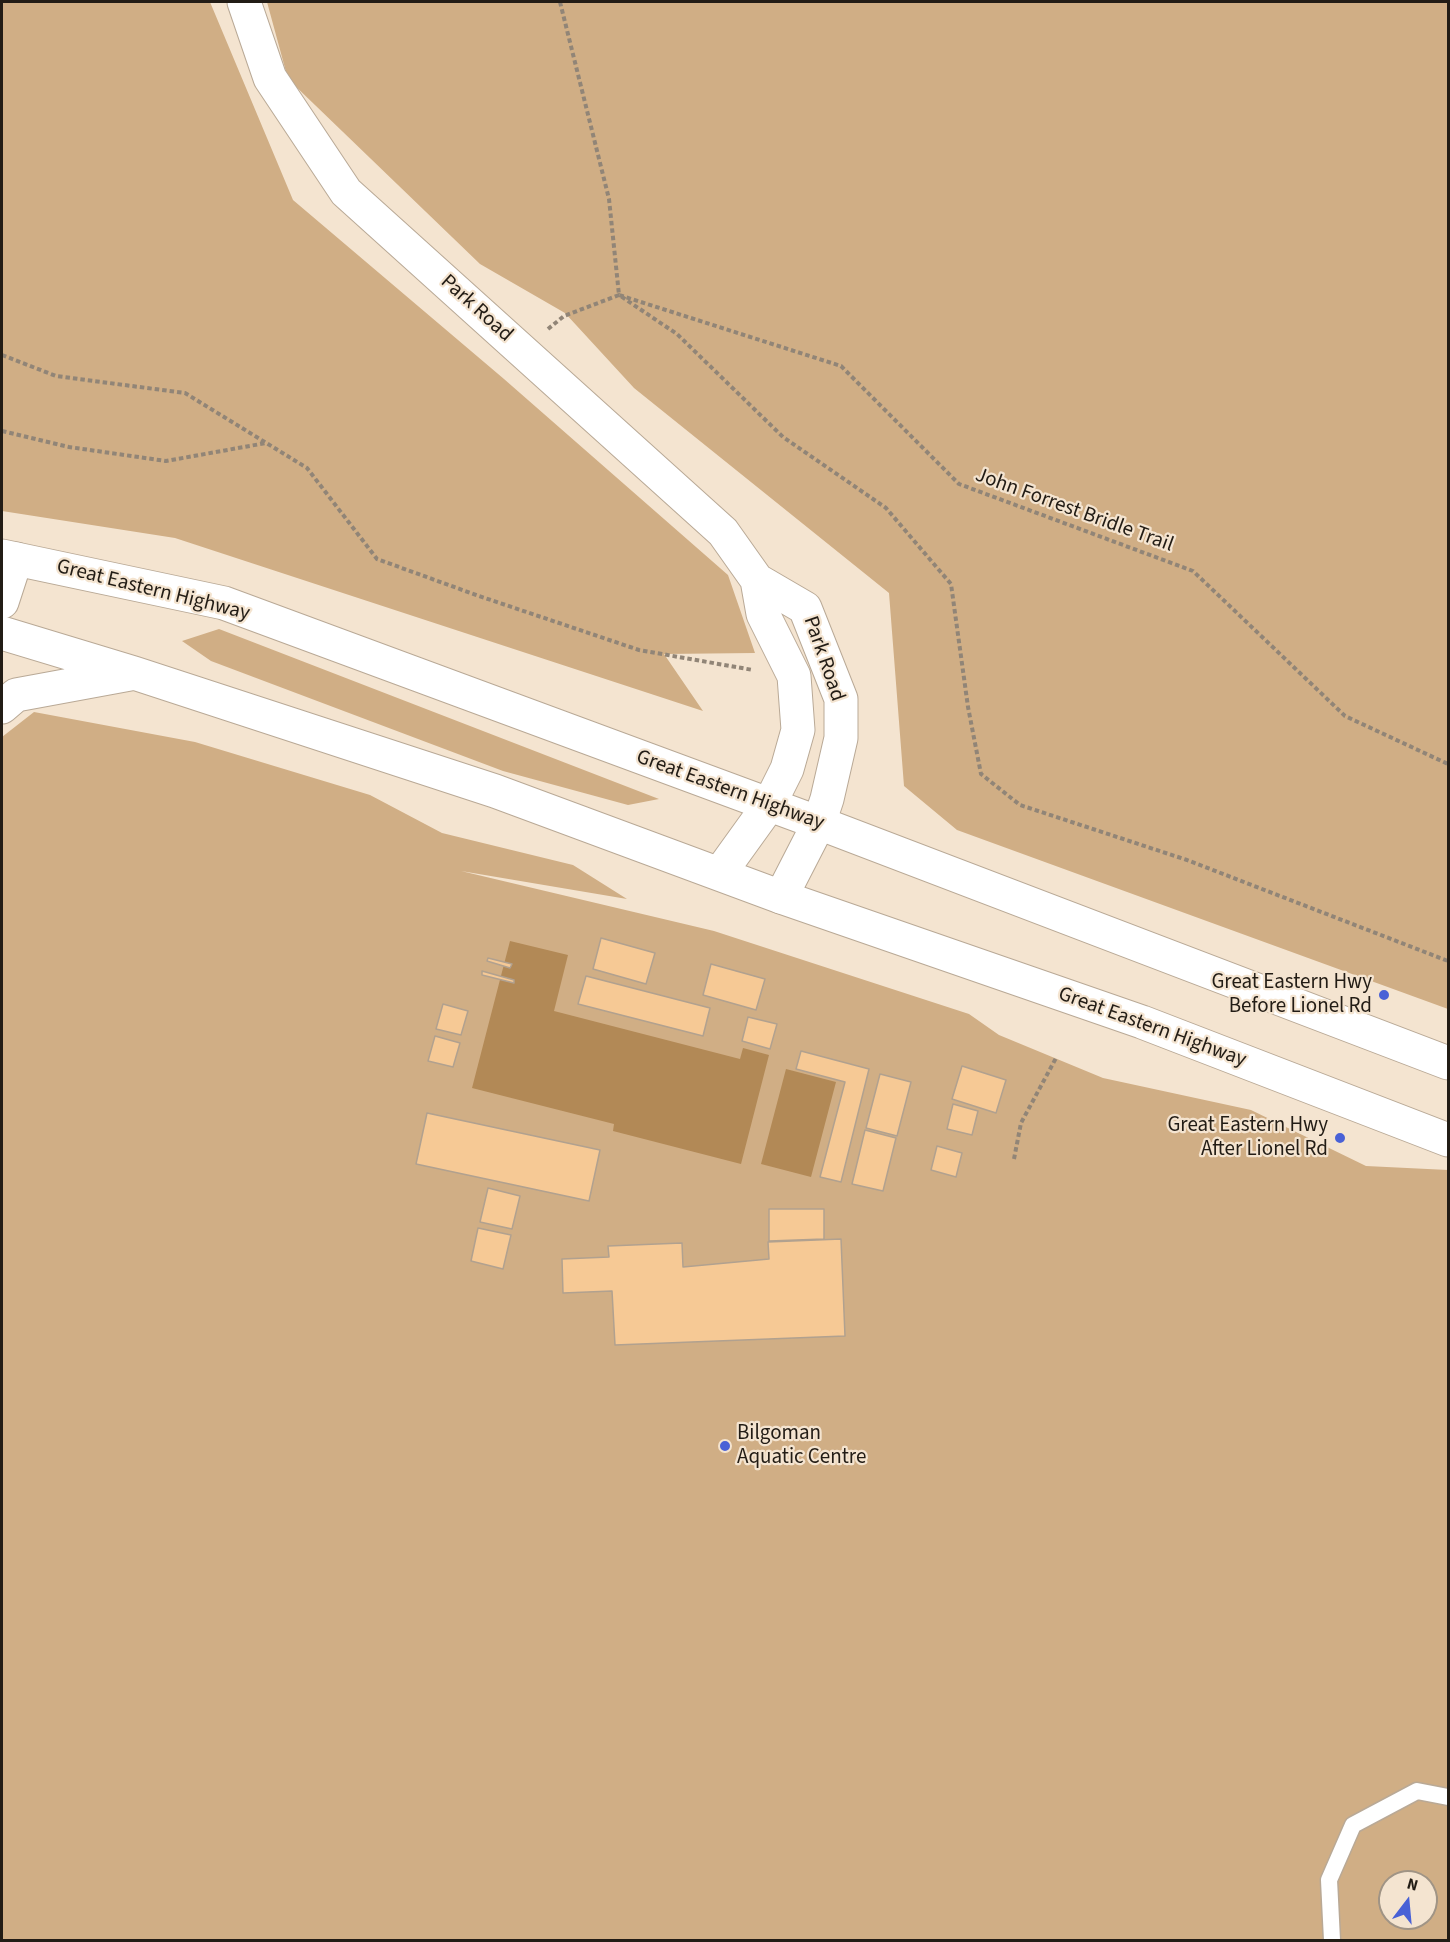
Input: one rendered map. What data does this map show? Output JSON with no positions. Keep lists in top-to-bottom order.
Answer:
{
  "streets": {
    "main road": ["Park Road", "Great Eastern Highway"],
    "path": ["John Forrest Bridle Trail"]
  },
  "crossings": [
    ["Park Road", "Great Eastern Highway"]
  ],
  "places": ["Great Eastern Hwy Before Lionel Rd", "Great Eastern Hwy After Lionel Rd", "Bilgoman Aquatic Centre"],
  "north": "top"
}
